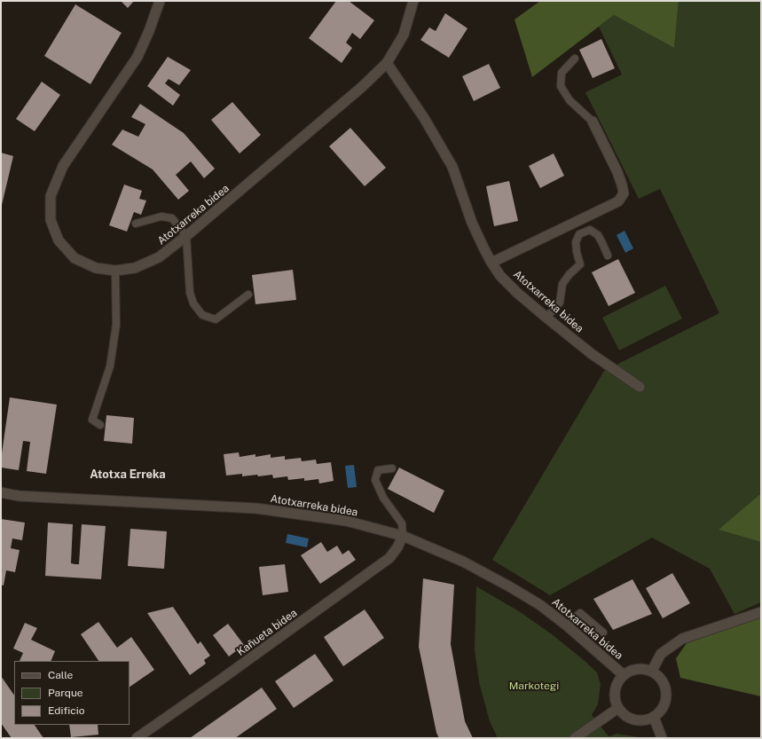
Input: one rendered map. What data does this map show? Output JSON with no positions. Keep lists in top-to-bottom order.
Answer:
{
  "streets": {
    "street": ["Atotxarreka bidea", "Kañueta bidea"]
  },
  "crossings": [
    ["Atotxarreka bidea", "Kañueta bidea"]
  ],
  "districts": ["Atotxa Erreka"],
  "parks": ["Markotegi"],
  "legend": ["Calle", "Parque", "Edificio"]
}
